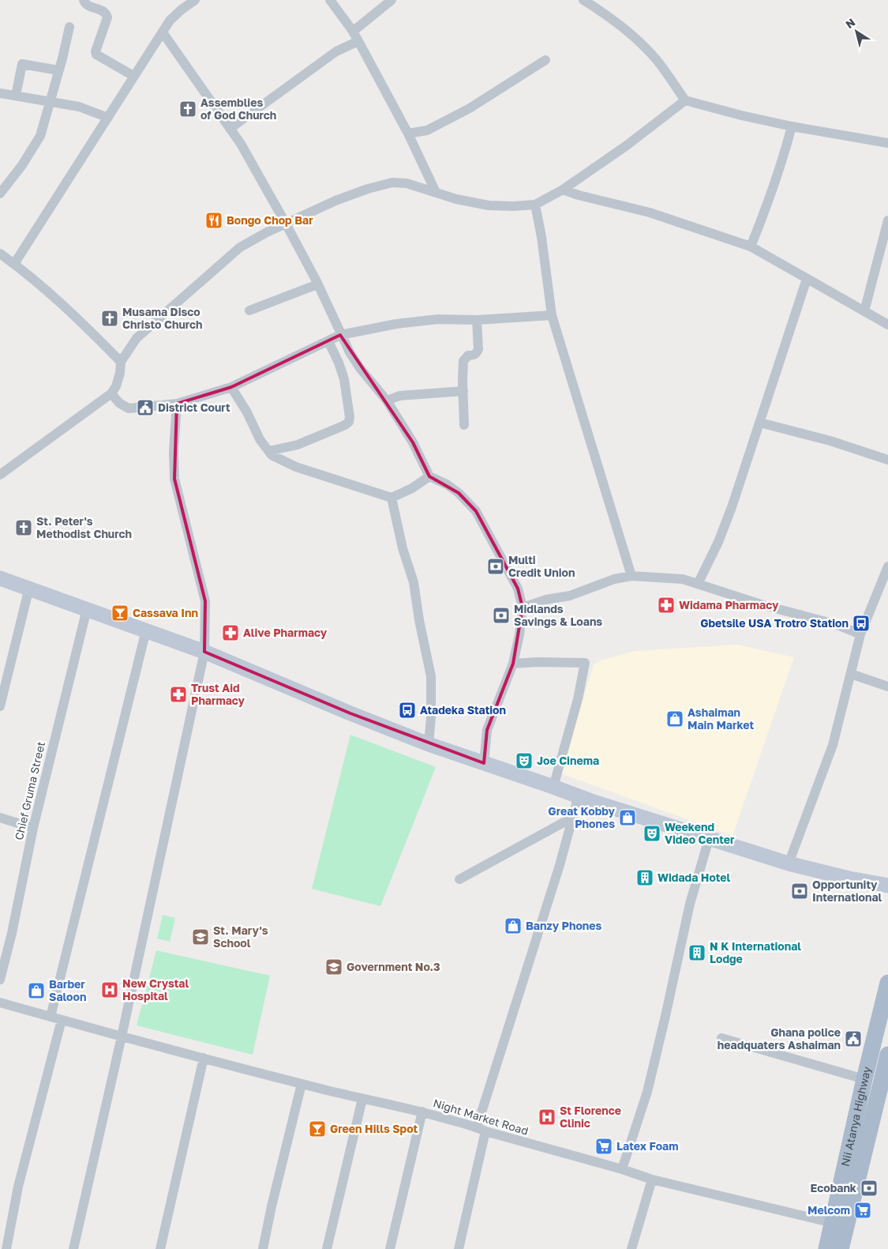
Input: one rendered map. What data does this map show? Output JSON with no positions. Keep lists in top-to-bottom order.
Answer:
{
  "streets": {
    "main road": ["Nii Atanya Highway"],
    "street": ["Chief Gruma Street", "Night Market Road"]
  },
  "crossings": [
    ["Nii Atanya Highway", "Night Market Road"]
  ],
  "places": {
    "church": ["Assemblies of God Church", "Musama Disco Christo Church", "St. Peter's Methodist Church"],
    "restaurant": ["Bongo Chop Bar"],
    "public building": ["District Court", "Ghana police headquaters Ashaiman"],
    "bank": [
      "Multi Credit Union",
      "Midlands Savings & Loans",
      "Opportunity International",
      "Ecobank"
    ],
    "pharmacy": ["Widama Pharmacy", "Alive Pharmacy", "Trust Aid Pharmacy"],
    "bar": ["Cassava Inn", "Green Hills Spot"],
    "bus stop": ["Gbetsile USA Trotro Station", "Atadeka Station"],
    "shop": [
      "Ashaiman Main Market",
      "Great Kobby Phones",
      "Banzy Phones",
      "Barber Saloon"
    ],
    "theatre": ["Joe Cinema", "Weekend Video Center"],
    "building": ["Widada Hotel", "N K International Lodge"],
    "school or university": ["St. Mary's School", "Government No.3"],
    "hospital": ["New Crystal Hospital", "St Florence Clinic"],
    "supermarket": ["Latex Foam", "Melcom"]
  },
  "north": "top left"
}
